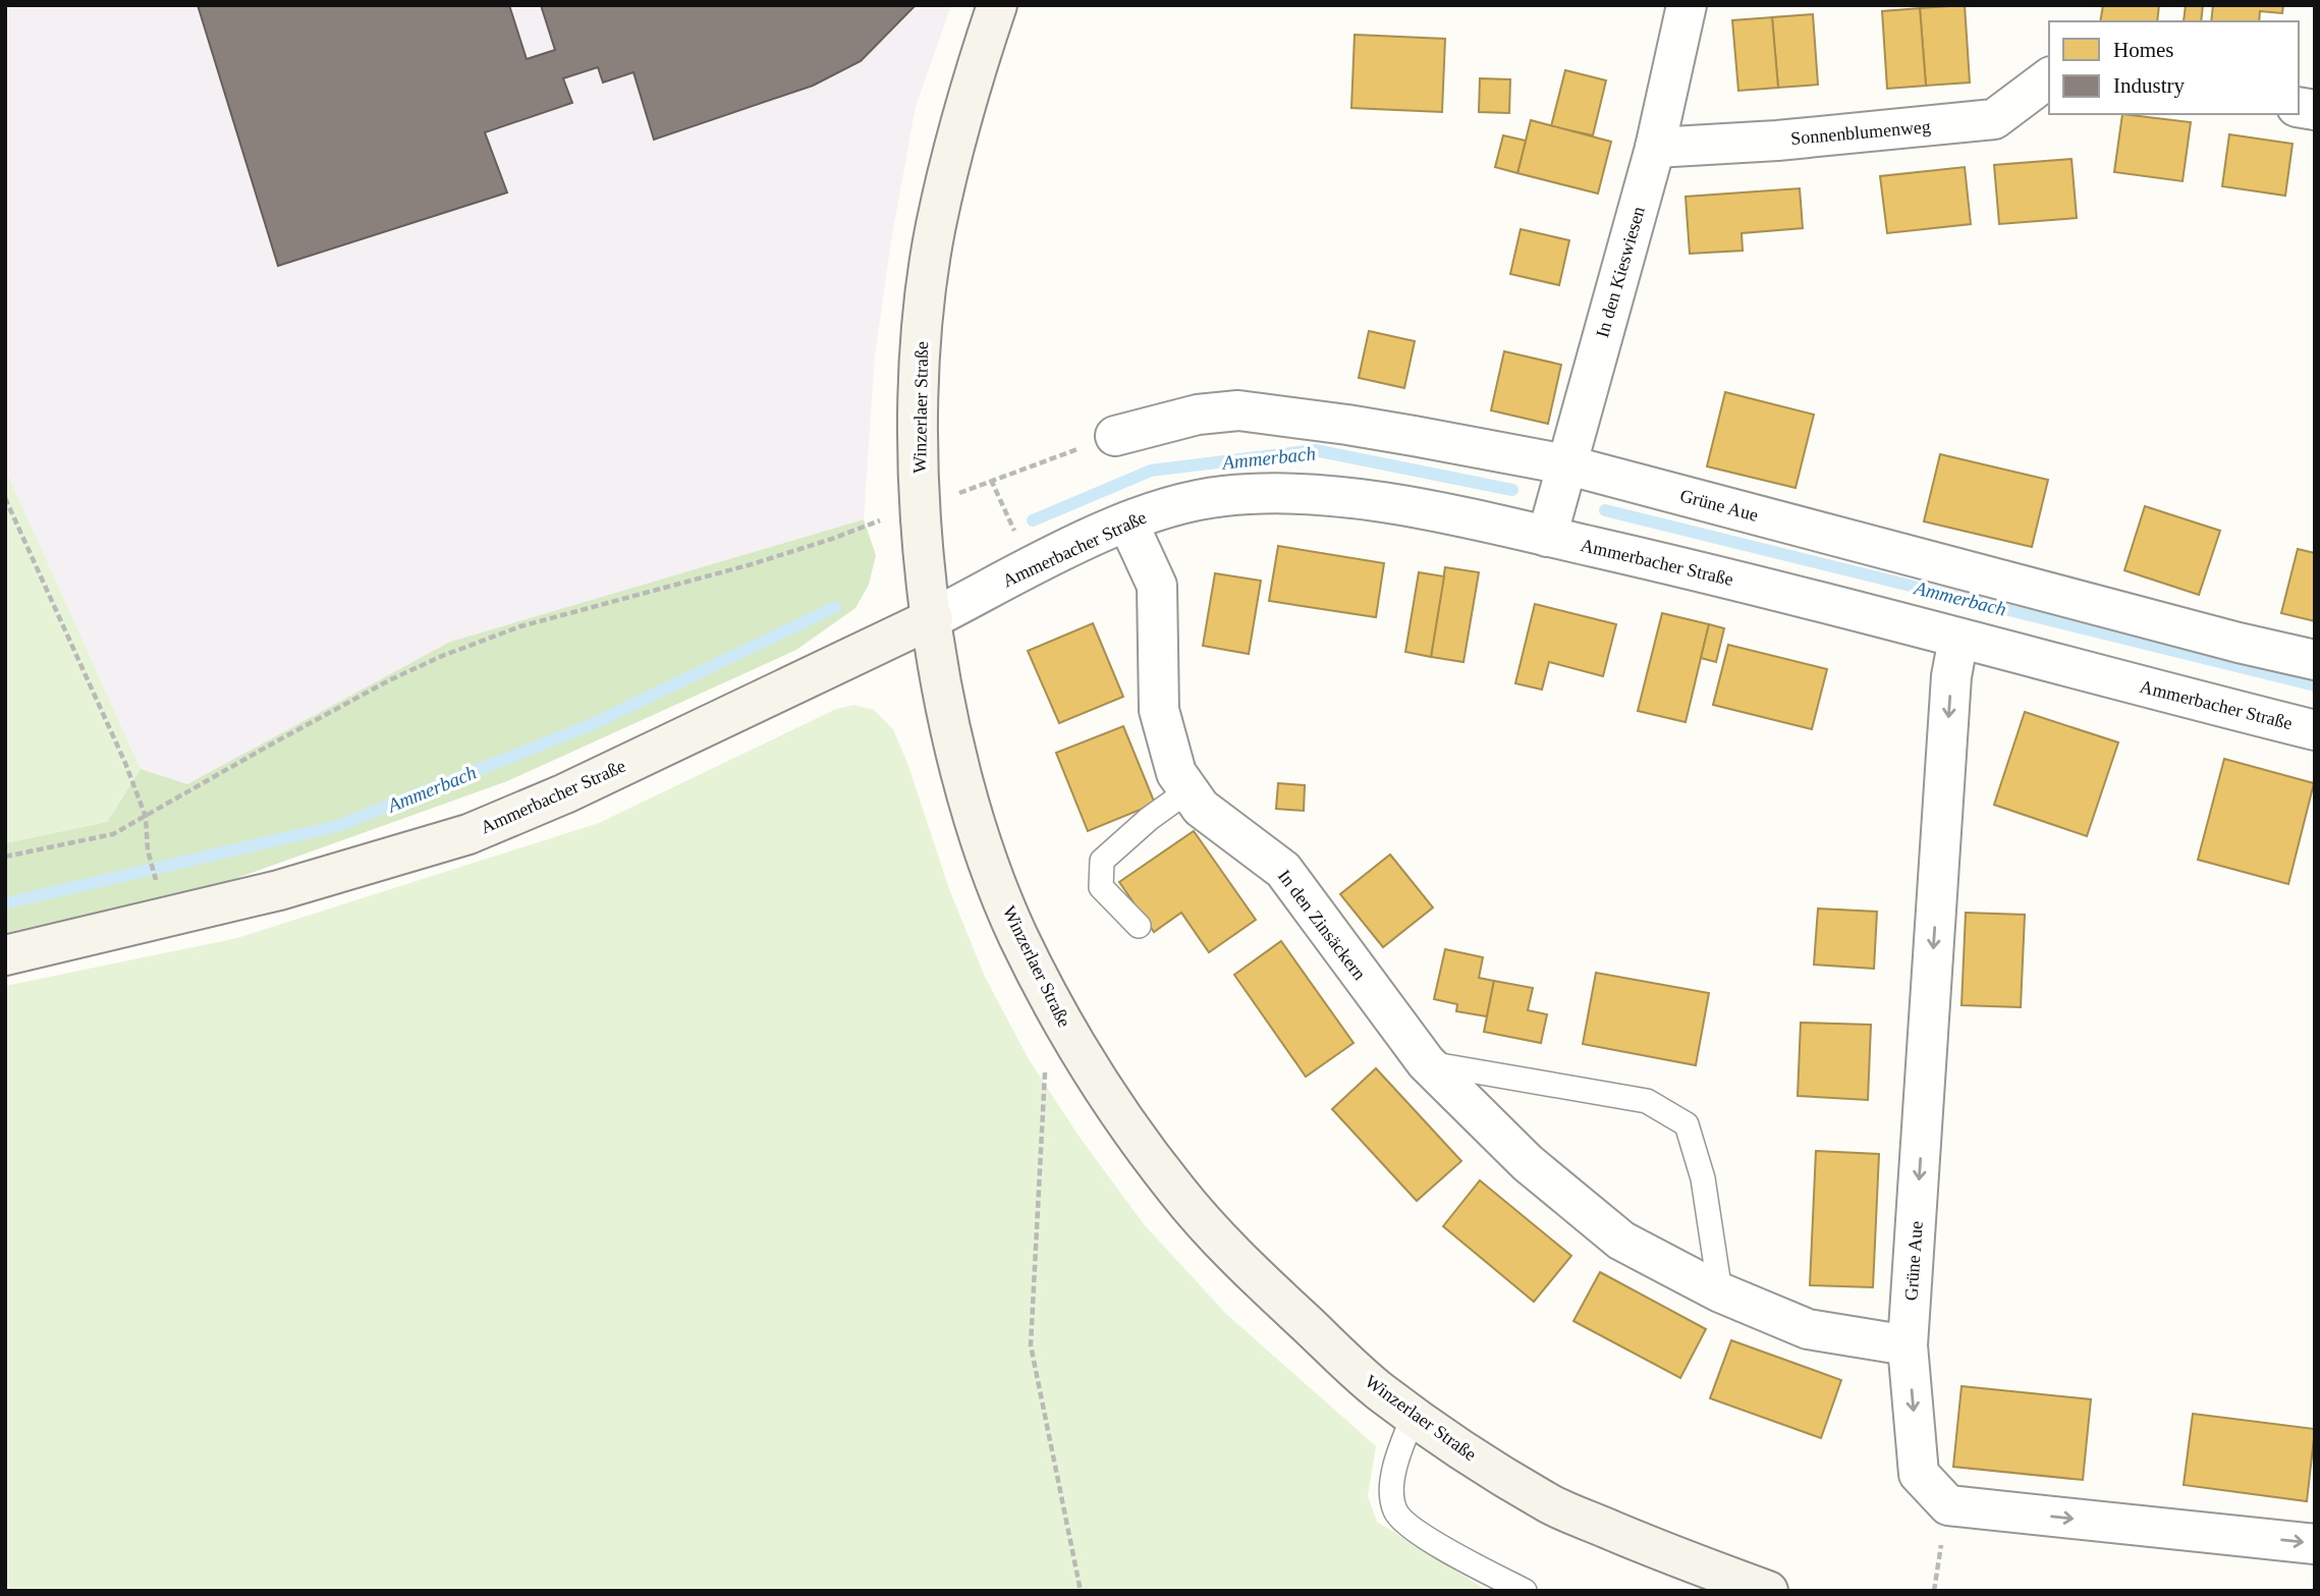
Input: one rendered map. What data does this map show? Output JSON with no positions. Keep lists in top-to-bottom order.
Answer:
{
  "streets": {
    "main road": ["Winzerlaer Straße", "Ammerbacher Straße"],
    "street": [
      "Sonnenblumenweg",
      "In den Kieswiesen",
      "Grüne Aue",
      "In den Zinsäckern"
    ]
  },
  "crossings": [
    ["Sonnenblumenweg", "In den Kieswiesen"],
    ["In den Kieswiesen", "Grüne Aue"],
    ["In den Kieswiesen", "Ammerbacher Straße"],
    ["Winzerlaer Straße", "Ammerbacher Straße"],
    ["Grüne Aue", "Ammerbacher Straße"],
    ["Grüne Aue", "In den Zinsäckern"],
    ["Ammerbacher Straße", "In den Zinsäckern"]
  ],
  "one_way": ["Grüne Aue"],
  "water": ["Ammerbach"],
  "legend": ["Homes", "Industry"]
}
